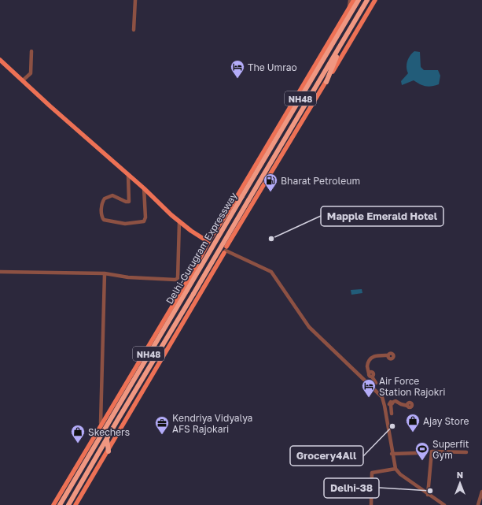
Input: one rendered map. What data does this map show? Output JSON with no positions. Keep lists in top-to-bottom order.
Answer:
{
  "streets": {
    "highway": ["NH48", "Delhi-Gurugram Expressway"]
  },
  "places": {
    "hotel": ["The Umrao", "Air Force Station Rajokri"],
    "fuel station": ["Bharat Petroleum"],
    "other": ["Mapple Emerald Hotel", "Grocery4All", "Delhi-38"],
    "shop": ["Ajay Store", "Skechers"],
    "office": ["Kendriya Vidyalya AFS Rajokari"],
    "sports": ["Superfit Gym"]
  },
  "north": "top"
}
